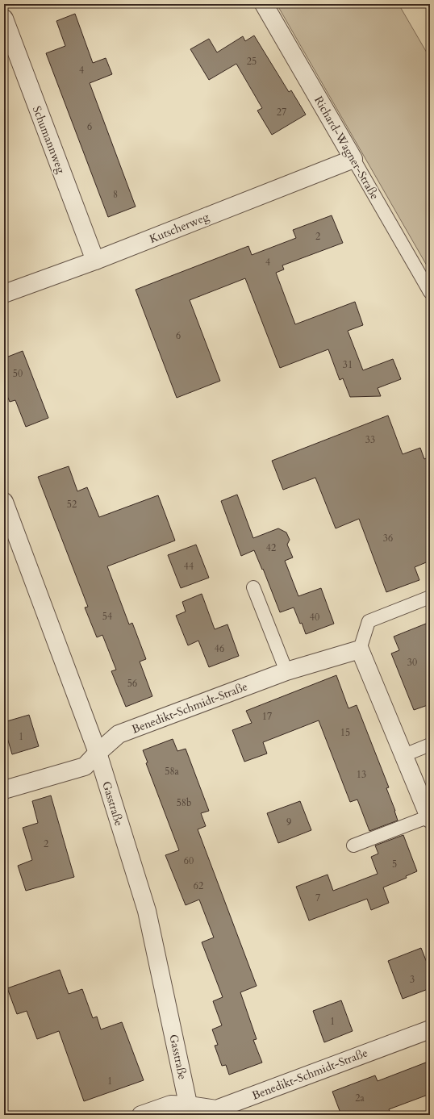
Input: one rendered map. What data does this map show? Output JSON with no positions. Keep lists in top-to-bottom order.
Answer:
{
  "streets": {
    "street": [
      "Schumannweg",
      "Richard-Wagner-Straße",
      "Kutscherweg",
      "Benedikt-Schmidt-Straße",
      "Gasstraße"
    ]
  },
  "crossings": [
    ["Schumannweg", "Kutscherweg"],
    ["Richard-Wagner-Straße", "Kutscherweg"],
    ["Benedikt-Schmidt-Straße", "Gasstraße"]
  ],
  "house_numbers": [
    "25",
    "4",
    "27",
    "6",
    "8",
    "2",
    "4",
    "6",
    "31",
    "50",
    "33",
    "52",
    "36",
    "42",
    "44",
    "54",
    "40",
    "46",
    "30",
    "56",
    "17",
    "15",
    "1",
    "58a",
    "13",
    "58b",
    "9",
    "2",
    "60",
    "5",
    "62",
    "7",
    "3",
    "1",
    "1",
    "2a"
  ]
}
